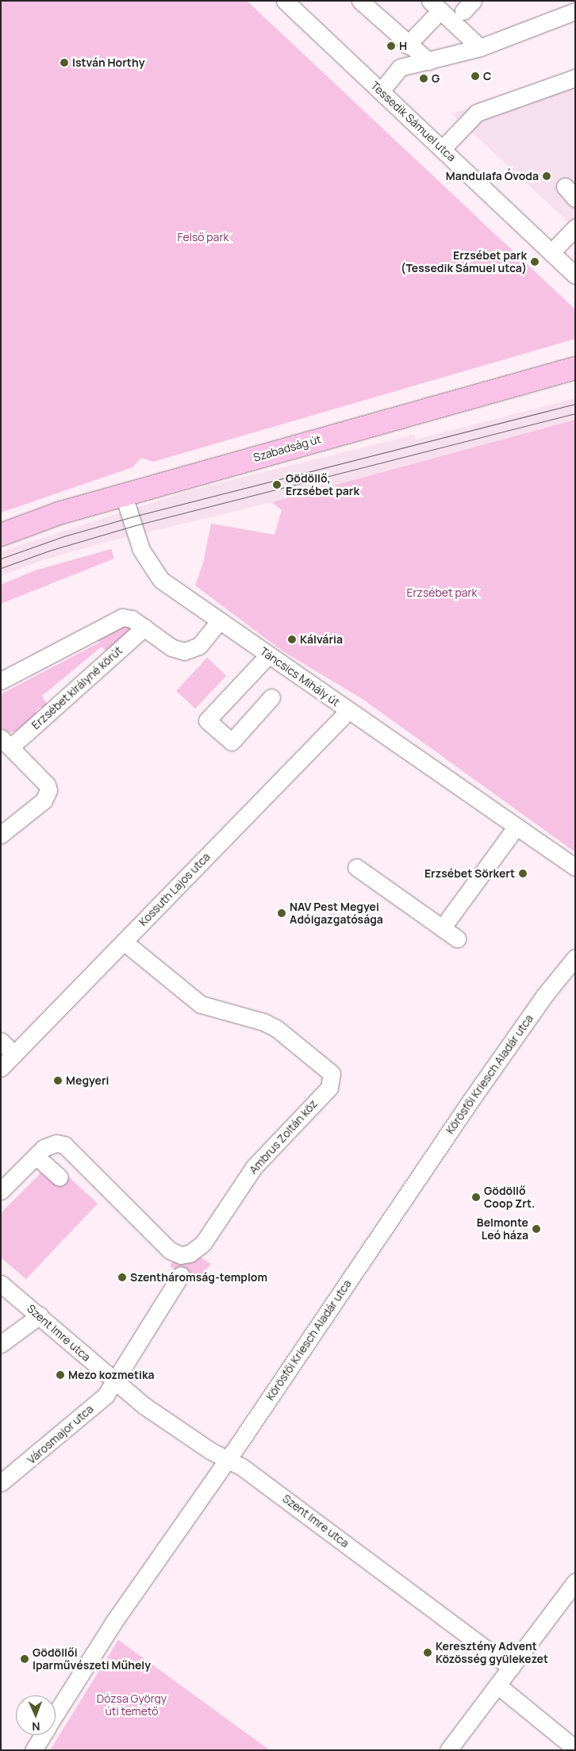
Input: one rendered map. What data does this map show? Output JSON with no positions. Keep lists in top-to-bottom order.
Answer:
{
  "streets": {
    "main road": ["Szabadság út"],
    "street": [
      "Tessedik Sámuel utca",
      "Táncsics Mihály út",
      "Erzsébet királyné körút",
      "Kossuth Lajos utca",
      "Körösfői Kriesch Aladár utca",
      "Ambrus Zoltán köz",
      "Szent Imre utca",
      "Városmajor utca"
    ]
  },
  "crossings": [
    ["Szabadság út", "Táncsics Mihály út"],
    ["Táncsics Mihály út", "Kossuth Lajos utca"],
    ["Kossuth Lajos utca", "Ambrus Zoltán köz"],
    ["Körösfői Kriesch Aladár utca", "Szent Imre utca"],
    ["Szent Imre utca", "Városmajor utca"]
  ],
  "parks": ["Felső park", "Erzsébet park", "Dózsa György úti temető"],
  "places": [
    "H",
    "István Horthy",
    "C",
    "G",
    "Mandulafa Óvoda",
    "Erzsébet park (Tessedik Sámuel utca)",
    "Gödöllő, Erzsébet park",
    "Kálvária",
    "Erzsébet Sörkert",
    "NAV Pest Megyei Adóigazgatósága",
    "Megyeri",
    "Gödöllő Coop Zrt.",
    "Belmonte Leó háza",
    "Szentháromság-templom",
    "Mezo kozmetika",
    "Keresztény Advent Közösség gyülekezet",
    "Gödöllői Iparművészeti Műhely"
  ],
  "north": "bottom"
}
